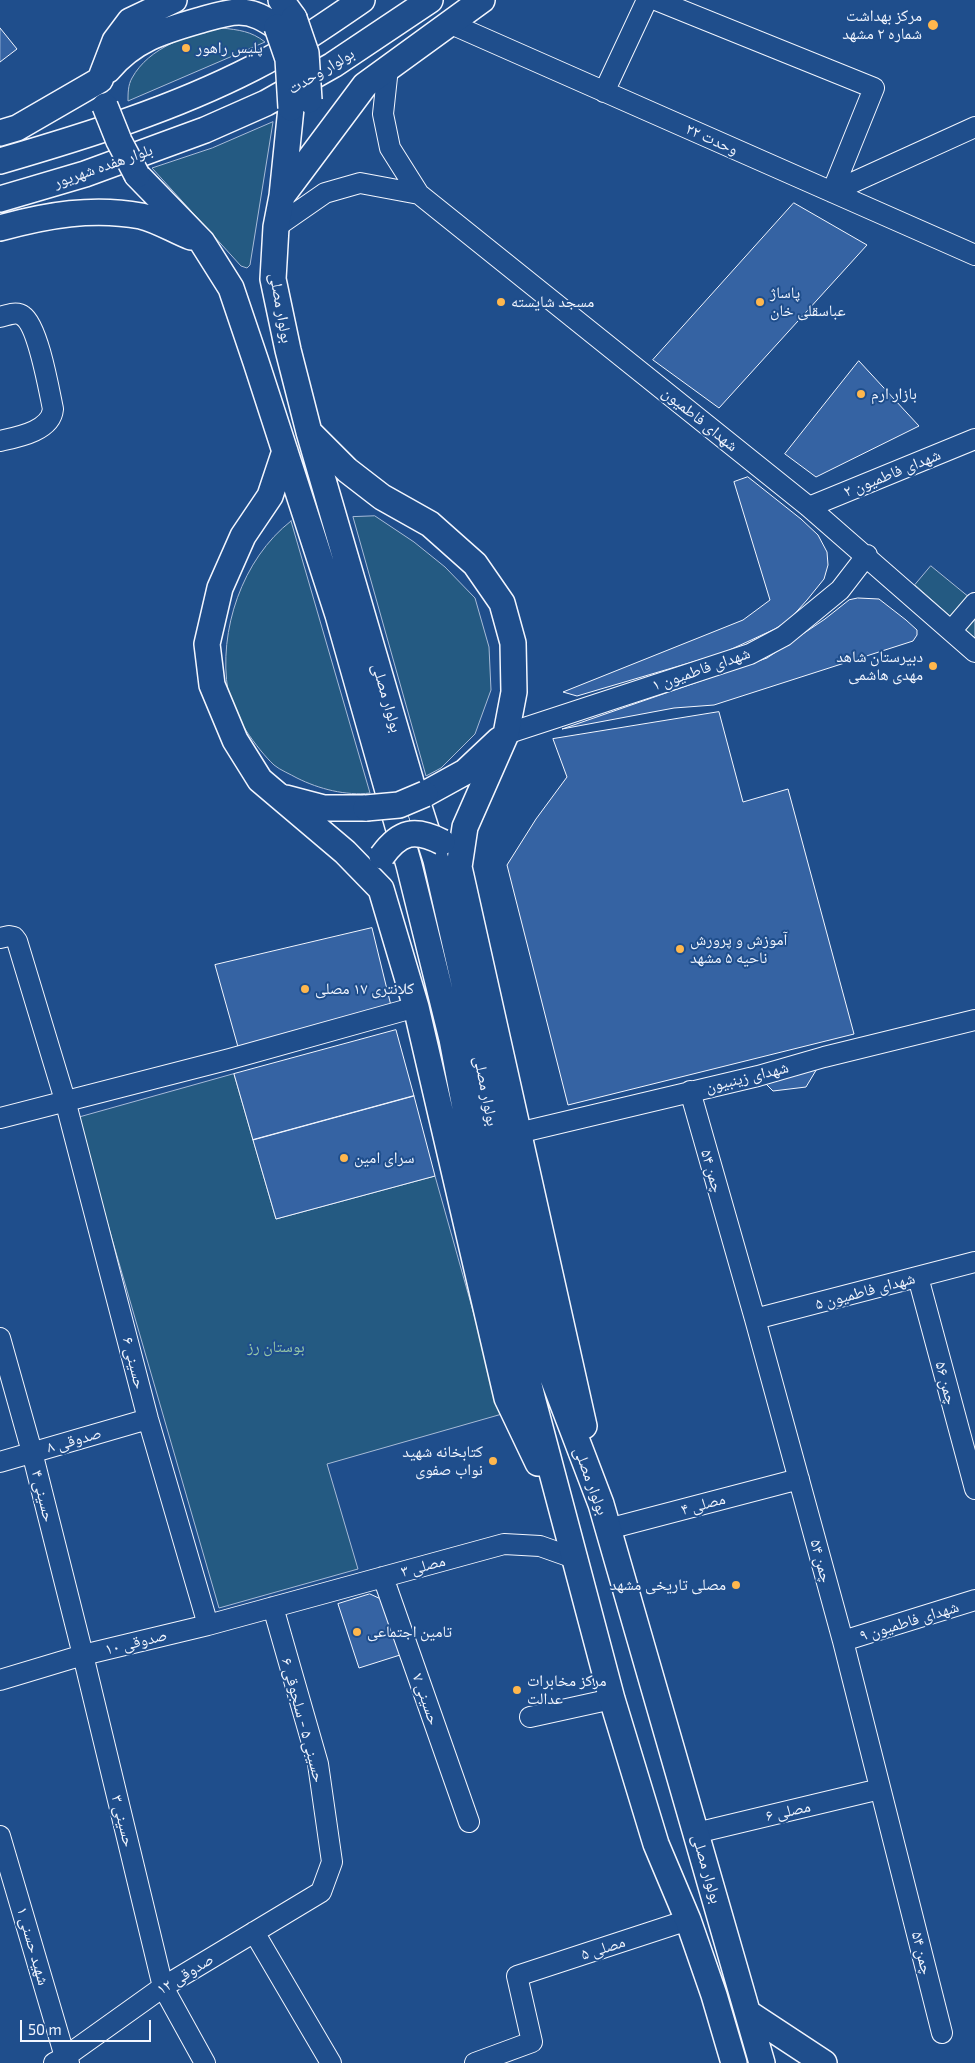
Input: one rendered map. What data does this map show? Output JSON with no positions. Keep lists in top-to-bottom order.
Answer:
{
  "streets": {
    "main road": ["بولوار وحدت", "بلوار هفده شهریور", "بولوار مصلی"],
    "street": [
      "وحدت ۲۲",
      "شهدای فاطمیون",
      "شهدای فاطمیون ۲",
      "شهدای فاطمیون ۱",
      "شهدای زینبیون",
      "چمن ۵۴",
      "شهدای فاطمیون ۵",
      "حسینی ۶",
      "چمن ۵۶",
      "صدوقی ۸",
      "حسینی ۴",
      "مصلی ۴",
      "مصلی ۳",
      "شهدای فاطمیون ۹",
      "صدوقی ۱۰",
      "حسینی ۷",
      "حسینی ۵ - سلجوقی ۶",
      "مصلی ۶",
      "حسینی ۳",
      "شهید حسنی ۱",
      "مصلی ۵",
      "صدوقی ۱۲"
    ]
  },
  "crossings": [
    ["بولوار وحدت", "بلوار هفده شهریور"],
    ["بولوار مصلی", "شهدای فاطمیون"],
    ["بولوار مصلی", "مصلی ۴"],
    ["بولوار مصلی", "مصلی ۳"],
    ["بولوار مصلی", "مصلی ۶"],
    ["بولوار مصلی", "مصلی ۵"],
    ["شهدای فاطمیون", "شهدای فاطمیون ۲"],
    ["شهدای فاطمیون", "شهدای فاطمیون ۱"],
    ["شهدای زینبیون", "چمن ۵۴"],
    ["چمن ۵۴", "شهدای فاطمیون ۵"],
    ["چمن ۵۴", "مصلی ۴"],
    ["چمن ۵۴", "شهدای فاطمیون ۹"],
    ["چمن ۵۴", "مصلی ۶"],
    ["شهدای فاطمیون ۵", "چمن ۵۶"],
    ["حسینی ۶", "صدوقی ۸"],
    ["حسینی ۶", "صدوقی ۱۰"],
    ["صدوقی ۸", "حسینی ۴"],
    ["حسینی ۴", "صدوقی ۱۰"],
    ["حسینی ۴", "حسینی ۳"],
    ["مصلی ۳", "صدوقی ۱۰"],
    ["مصلی ۳", "حسینی ۷"],
    ["مصلی ۳", "حسینی ۵ - سلجوقی ۶"],
    ["صدوقی ۱۰", "حسینی ۵ - سلجوقی ۶"],
    ["صدوقی ۱۰", "حسینی ۳"],
    ["حسینی ۵ - سلجوقی ۶", "صدوقی ۱۲"],
    ["حسینی ۳", "صدوقی ۱۲"],
    ["شهید حسنی ۱", "صدوقی ۱۲"]
  ],
  "parks": ["بوستان رز"],
  "places": [
    "مرکز بهداشت شماره ۲ مشهد",
    "پلیس راهور",
    "مسجد شایسته",
    "پاساژ عباسقلی خان",
    "بازار ارم",
    "دبیرستان شاهد مهدی هاشمی",
    "آموزش و پرورش ناحیه ۵ مشهد",
    "کلانتری ۱۷ مصلی",
    "سرای امین",
    "کتابخانه شهید نواب صفوی",
    "مصلی تاریخی مشهد",
    "تامین اجتماعی",
    "مرکز مخابرات عدالت"
  ],
  "scale_bar": "50 m"
}
